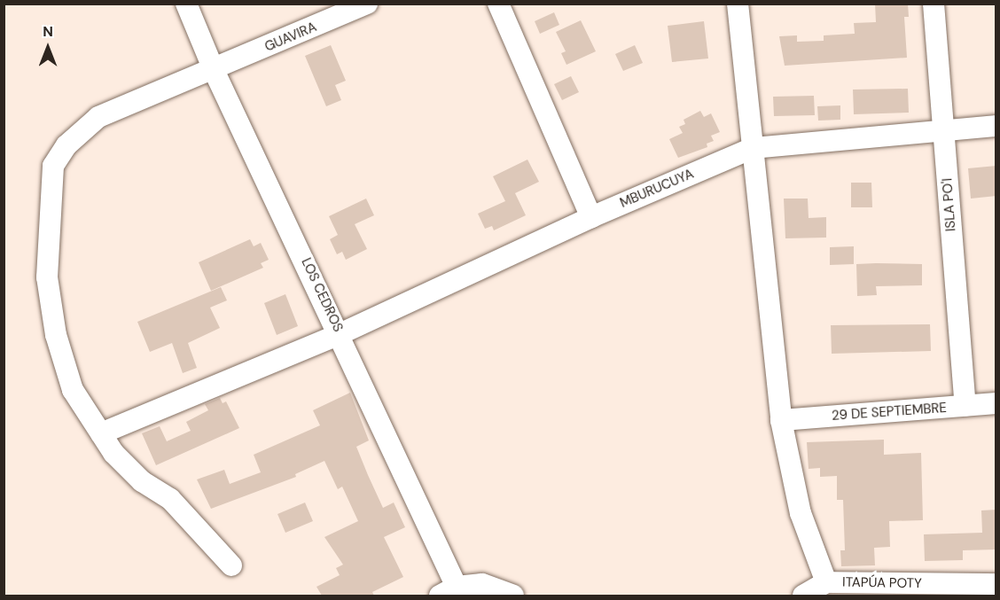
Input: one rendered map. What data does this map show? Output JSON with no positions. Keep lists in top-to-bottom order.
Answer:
{
  "streets": {
    "street": [
      "GUAVIRA",
      "MBURUCUYA",
      "ISLA PO'I",
      "LOS CEDROS",
      "29 DE SEPTIEMBRE",
      "ITAPÚA POTY"
    ]
  },
  "crossings": [
    ["GUAVIRA", "MBURUCUYA"],
    ["GUAVIRA", "LOS CEDROS"],
    ["MBURUCUYA", "ISLA PO'I"],
    ["MBURUCUYA", "LOS CEDROS"],
    ["ISLA PO'I", "29 DE SEPTIEMBRE"]
  ],
  "north": "top"
}
